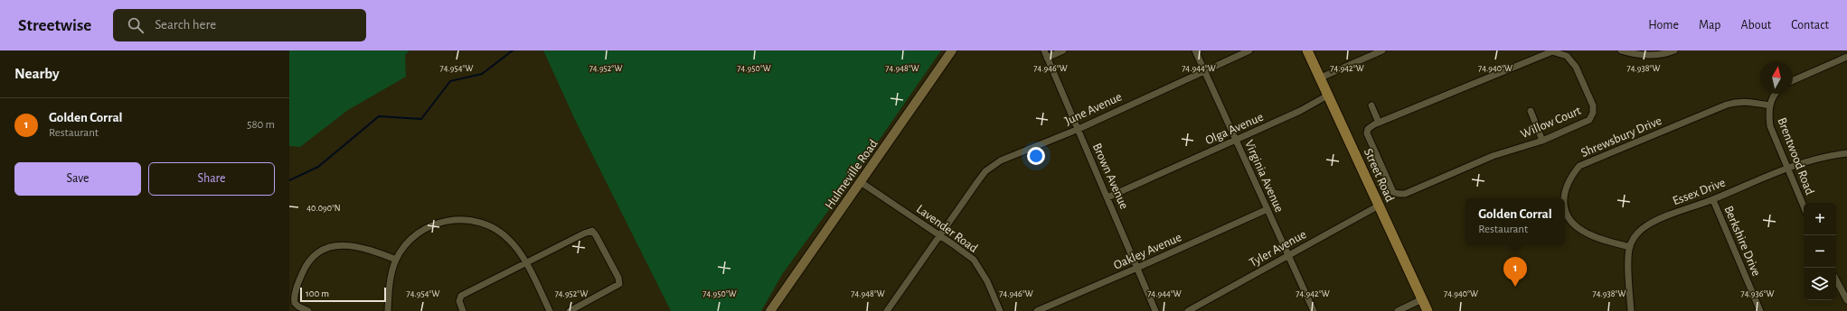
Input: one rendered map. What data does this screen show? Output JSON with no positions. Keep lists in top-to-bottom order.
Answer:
{
  "streets": {
    "main road": ["Hulmeville Road", "Street Road"],
    "street": [
      "June Avenue",
      "Willow Court",
      "Olga Avenue",
      "Shrewsbury Drive",
      "Brentwood Road",
      "Brown Avenue",
      "Virginia Avenue",
      "Essex Drive",
      "Lavender Road",
      "Berkshire Drive",
      "Tyler Avenue",
      "Oakley Avenue"
    ]
  },
  "crossings": [
    ["June Avenue", "Brown Avenue"],
    ["June Avenue", "Virginia Avenue"],
    ["June Avenue", "Lavender Road"],
    ["Olga Avenue", "Street Road"],
    ["Olga Avenue", "Brown Avenue"],
    ["Olga Avenue", "Virginia Avenue"],
    ["Shrewsbury Drive", "Brentwood Road"],
    ["Shrewsbury Drive", "Essex Drive"],
    ["Brentwood Road", "Essex Drive"],
    ["Hulmeville Road", "Lavender Road"],
    ["Street Road", "Tyler Avenue"],
    ["Brown Avenue", "Oakley Avenue"],
    ["Virginia Avenue", "Tyler Avenue"],
    ["Virginia Avenue", "Oakley Avenue"],
    ["Essex Drive", "Berkshire Drive"]
  ],
  "scale_bar": "100 m",
  "north": "top",
  "page": {
    "header": "Streetwise",
    "search": "Search here",
    "nav": [
      "Home",
      "Map",
      "About",
      "Contact"
    ],
    "heading": "Nearby",
    "list": [
      {
        "mark": "1",
        "name": "Golden Corral",
        "note": "Restaurant",
        "value": "580 m"
      }
    ],
    "buttons": ["Save", "Share"],
    "popup": ["Golden Corral", "Restaurant"],
    "map_buttons": ["+", "−"],
    "pins": "1",
    "scale": "100 m"
  },
  "coordinates": [
    "74.954°W",
    "74.952°W",
    "74.950°W",
    "74.948°W",
    "74.946°W",
    "74.944°W",
    "74.942°W",
    "74.940°W",
    "74.938°W",
    "40.090°N",
    "74.936°W"
  ]
}
